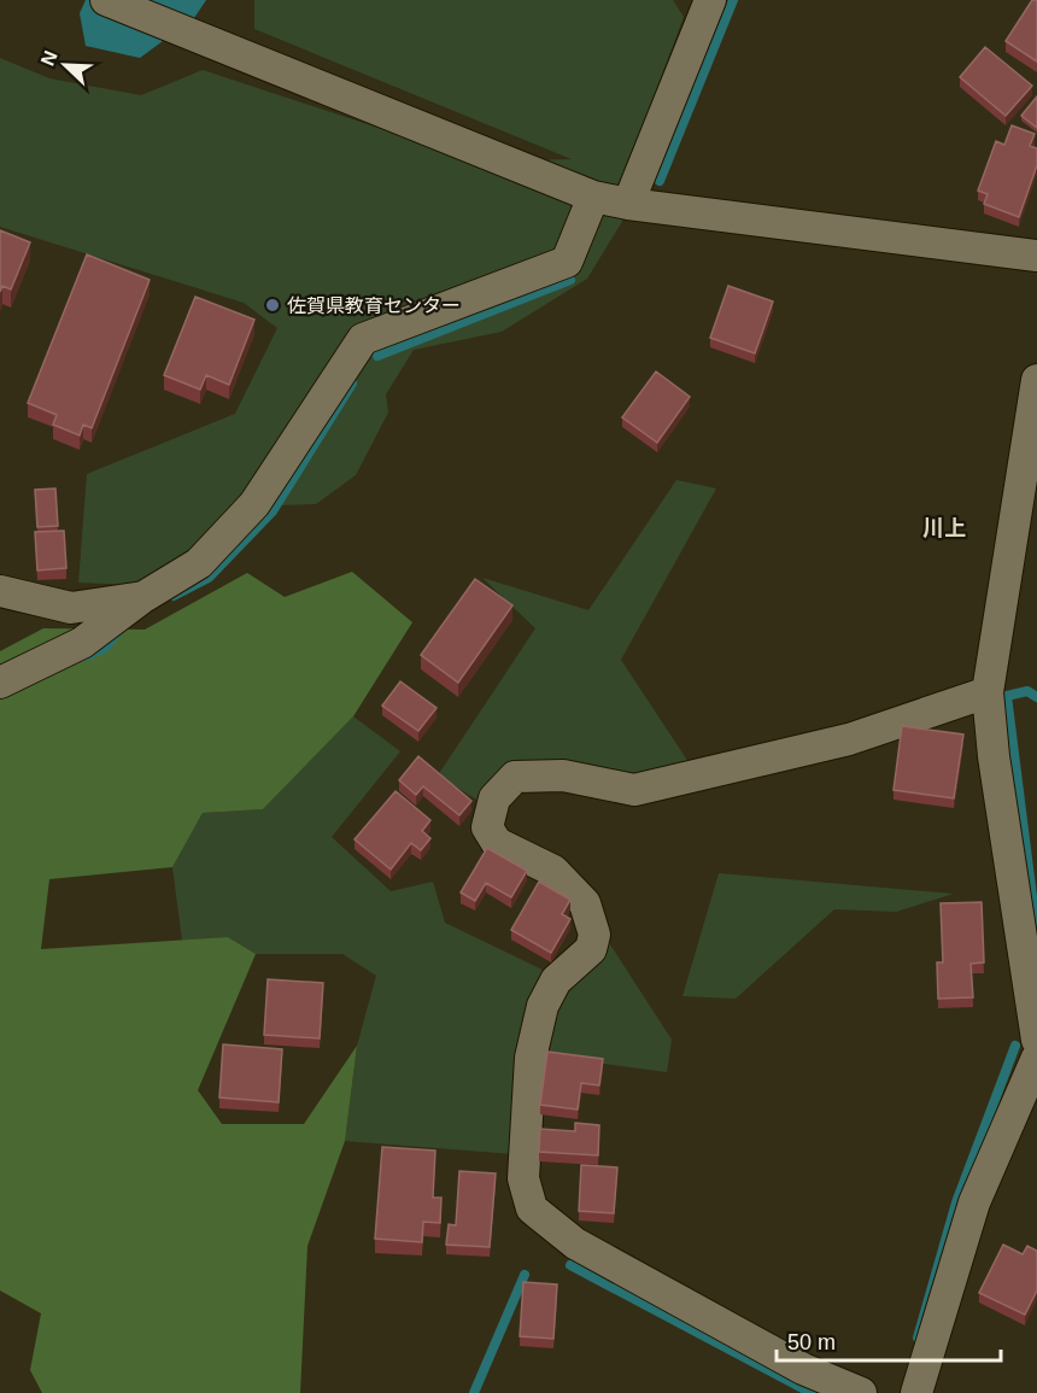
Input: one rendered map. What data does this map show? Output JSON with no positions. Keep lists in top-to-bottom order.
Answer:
{
  "districts": ["川上"],
  "places": ["佐賀県教育センター"],
  "scale_bar": "50 m",
  "north": "top left"
}
